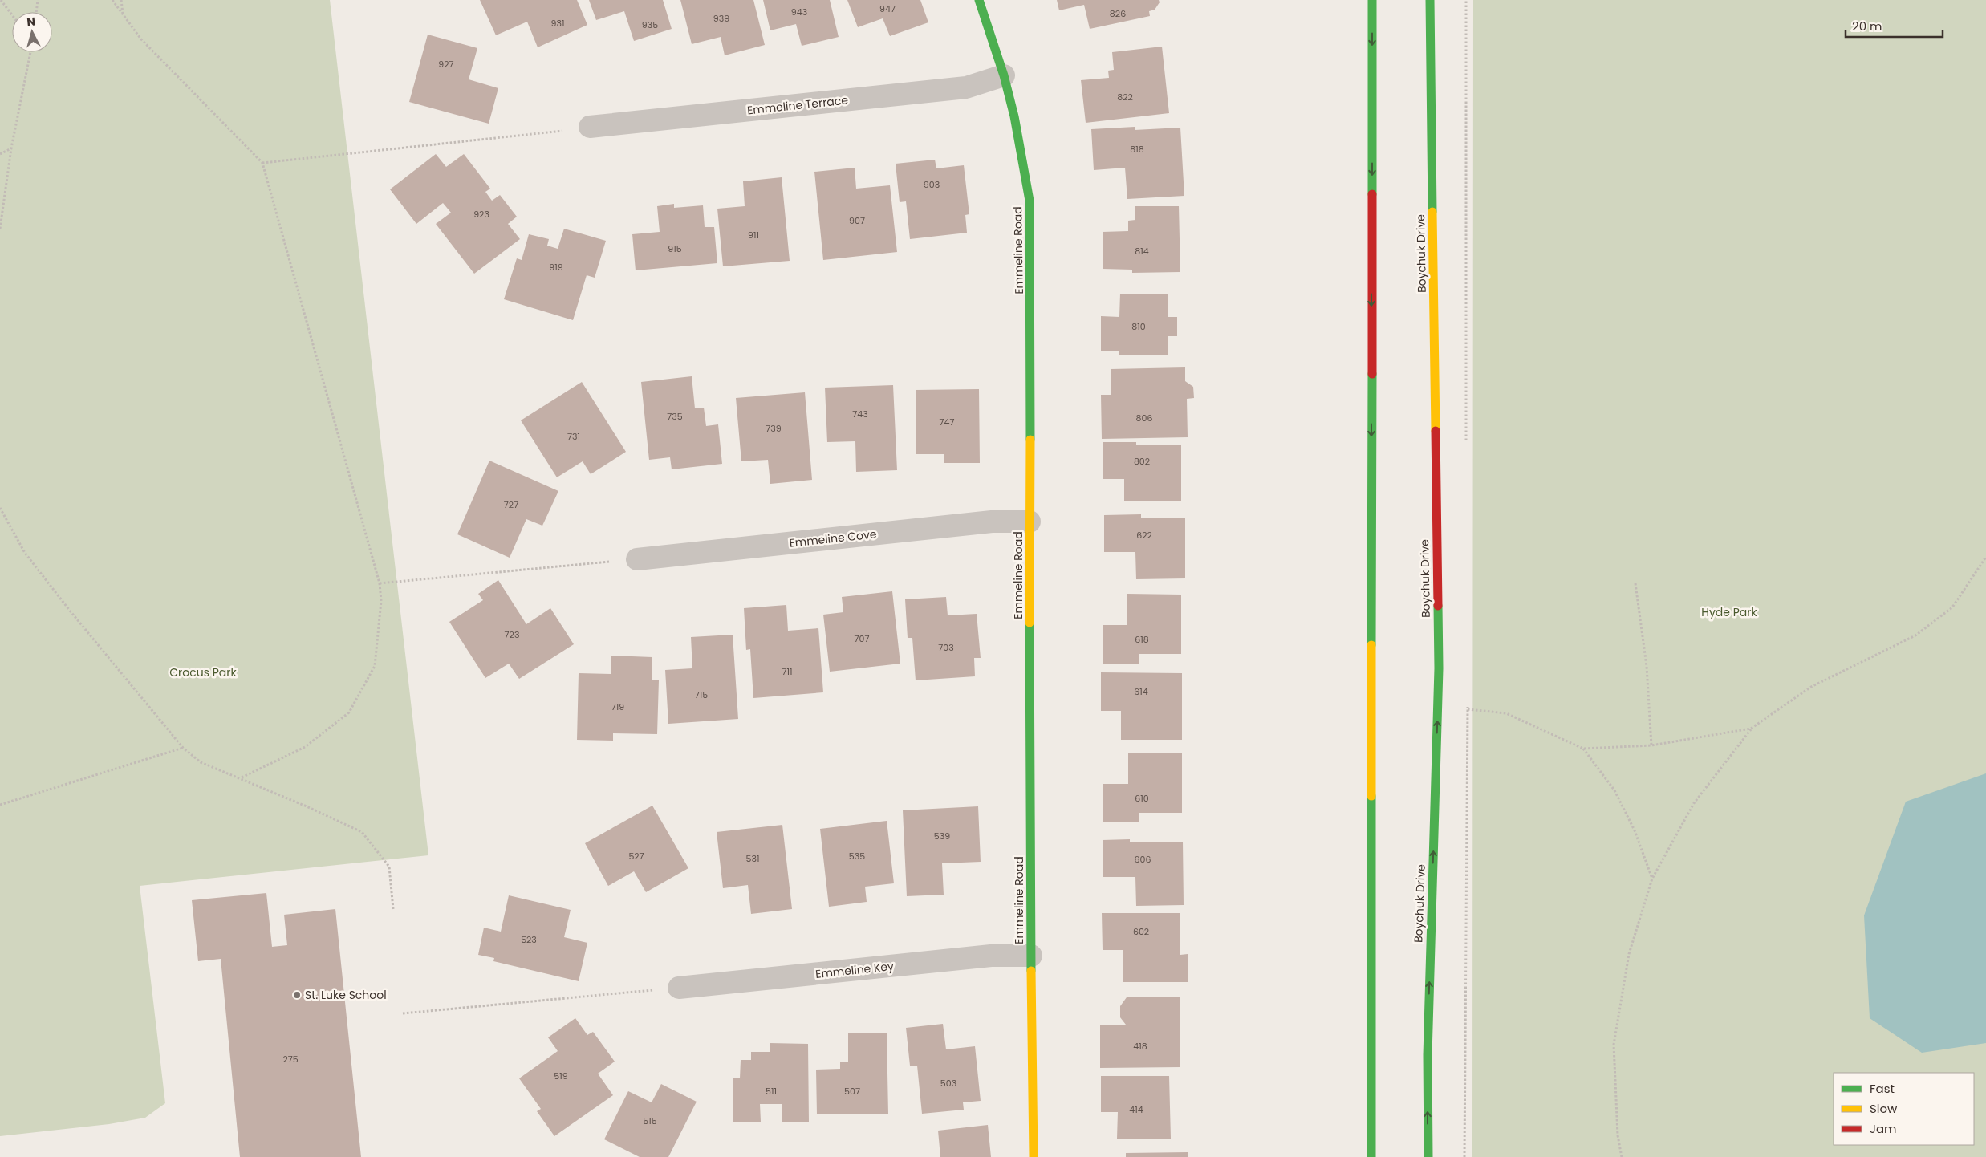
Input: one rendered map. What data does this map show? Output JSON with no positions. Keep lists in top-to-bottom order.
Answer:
{
  "streets": {
    "main road": ["Emmeline Road", "Boychuk Drive"],
    "street": ["Emmeline Terrace", "Emmeline Cove", "Emmeline Key"]
  },
  "crossings": [
    ["Emmeline Terrace", "Emmeline Road"],
    ["Emmeline Road", "Emmeline Cove"],
    ["Emmeline Road", "Emmeline Key"]
  ],
  "parks": ["Hyde Park", "Crocus Park"],
  "places": ["St. Luke School"],
  "house_numbers": [
    "947",
    "943",
    "826",
    "939",
    "931",
    "935",
    "927",
    "822",
    "818",
    "903",
    "923",
    "907",
    "911",
    "915",
    "814",
    "919",
    "810",
    "743",
    "735",
    "806",
    "747",
    "739",
    "731",
    "802",
    "727",
    "622",
    "723",
    "707",
    "618",
    "703",
    "711",
    "614",
    "715",
    "719",
    "610",
    "539",
    "527",
    "535",
    "531",
    "606",
    "602",
    "523",
    "418",
    "275",
    "519",
    "503",
    "511",
    "507",
    "414",
    "515"
  ],
  "legend": ["Fast", "Slow", "Jam"],
  "scale_bar": "20 m",
  "north": "top"
}
